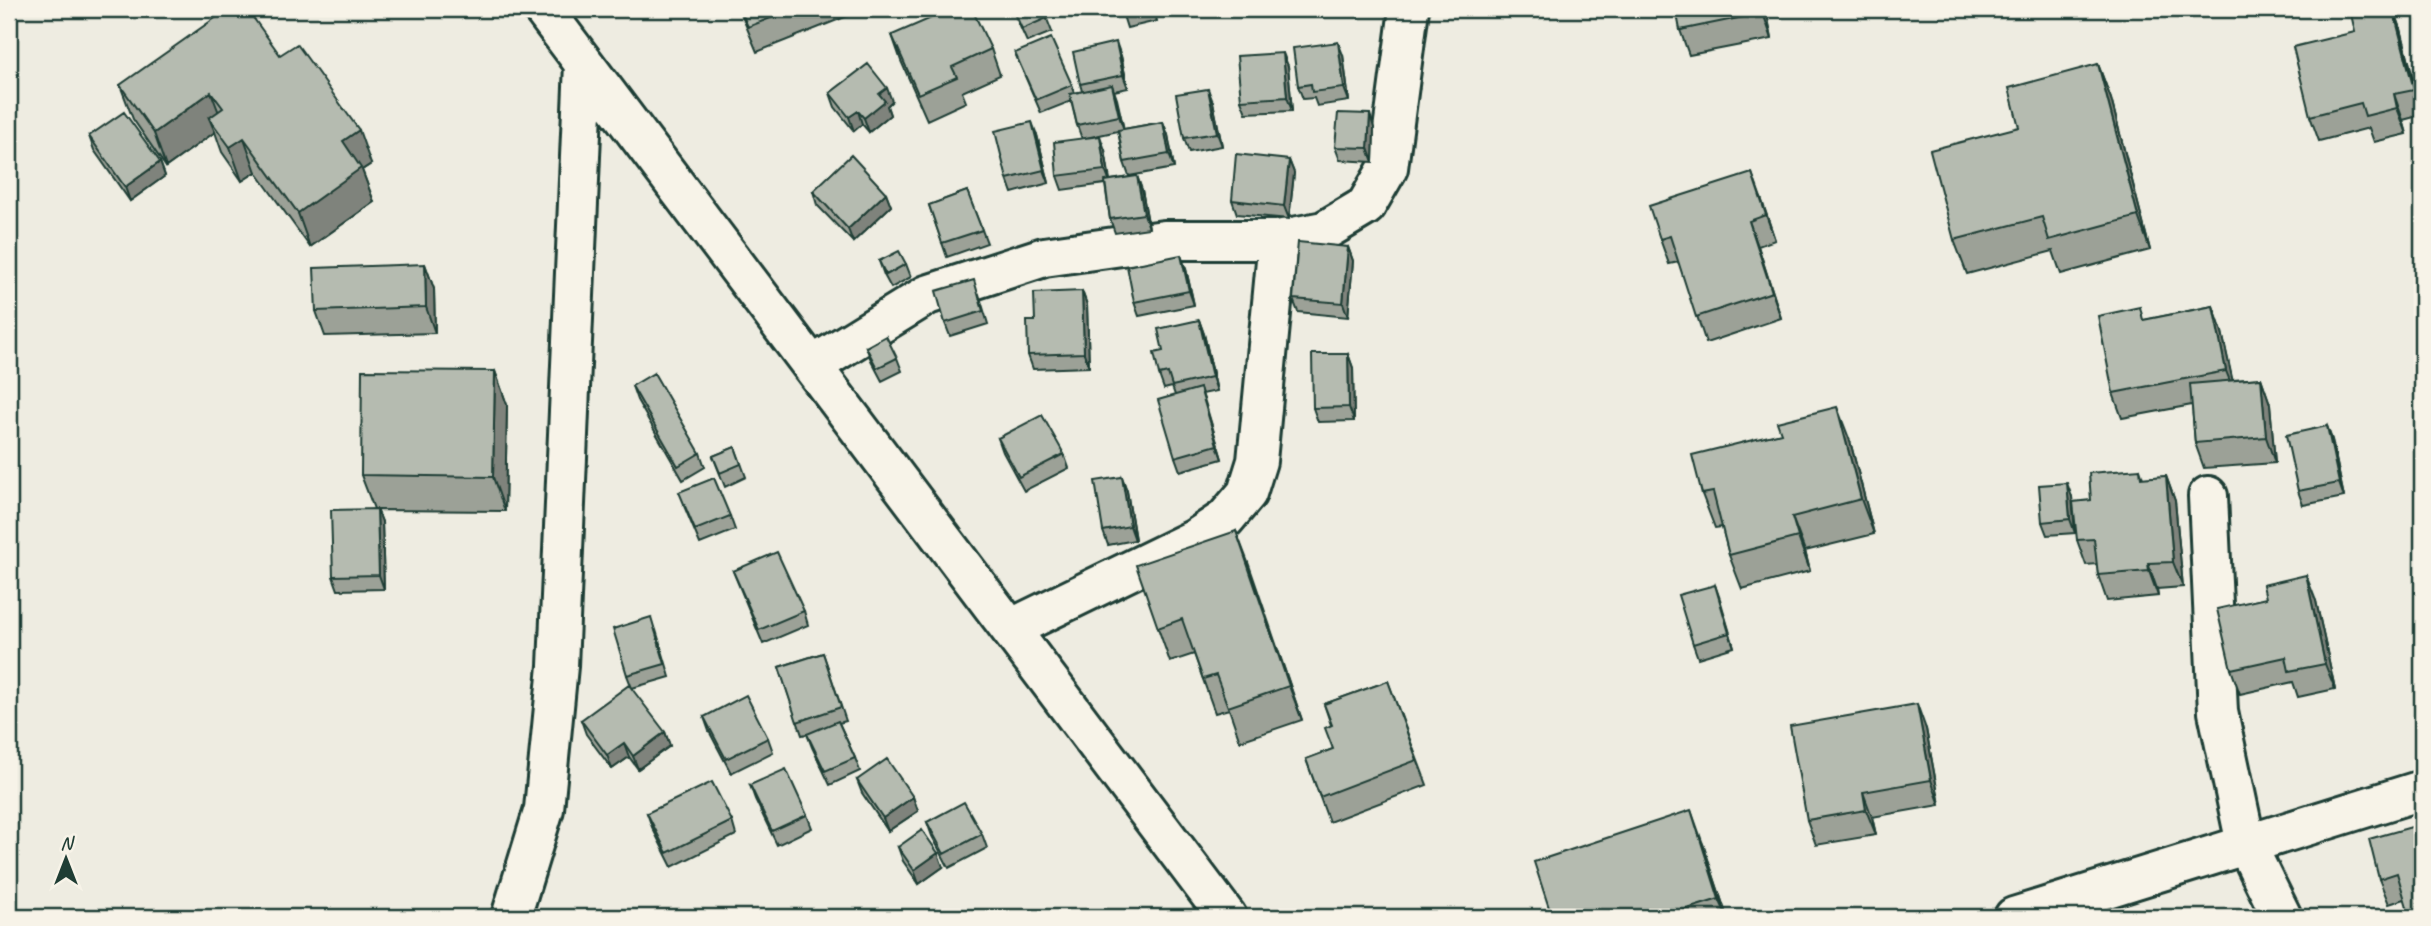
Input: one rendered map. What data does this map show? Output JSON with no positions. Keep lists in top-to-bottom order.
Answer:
{
  "north": "top"
}
